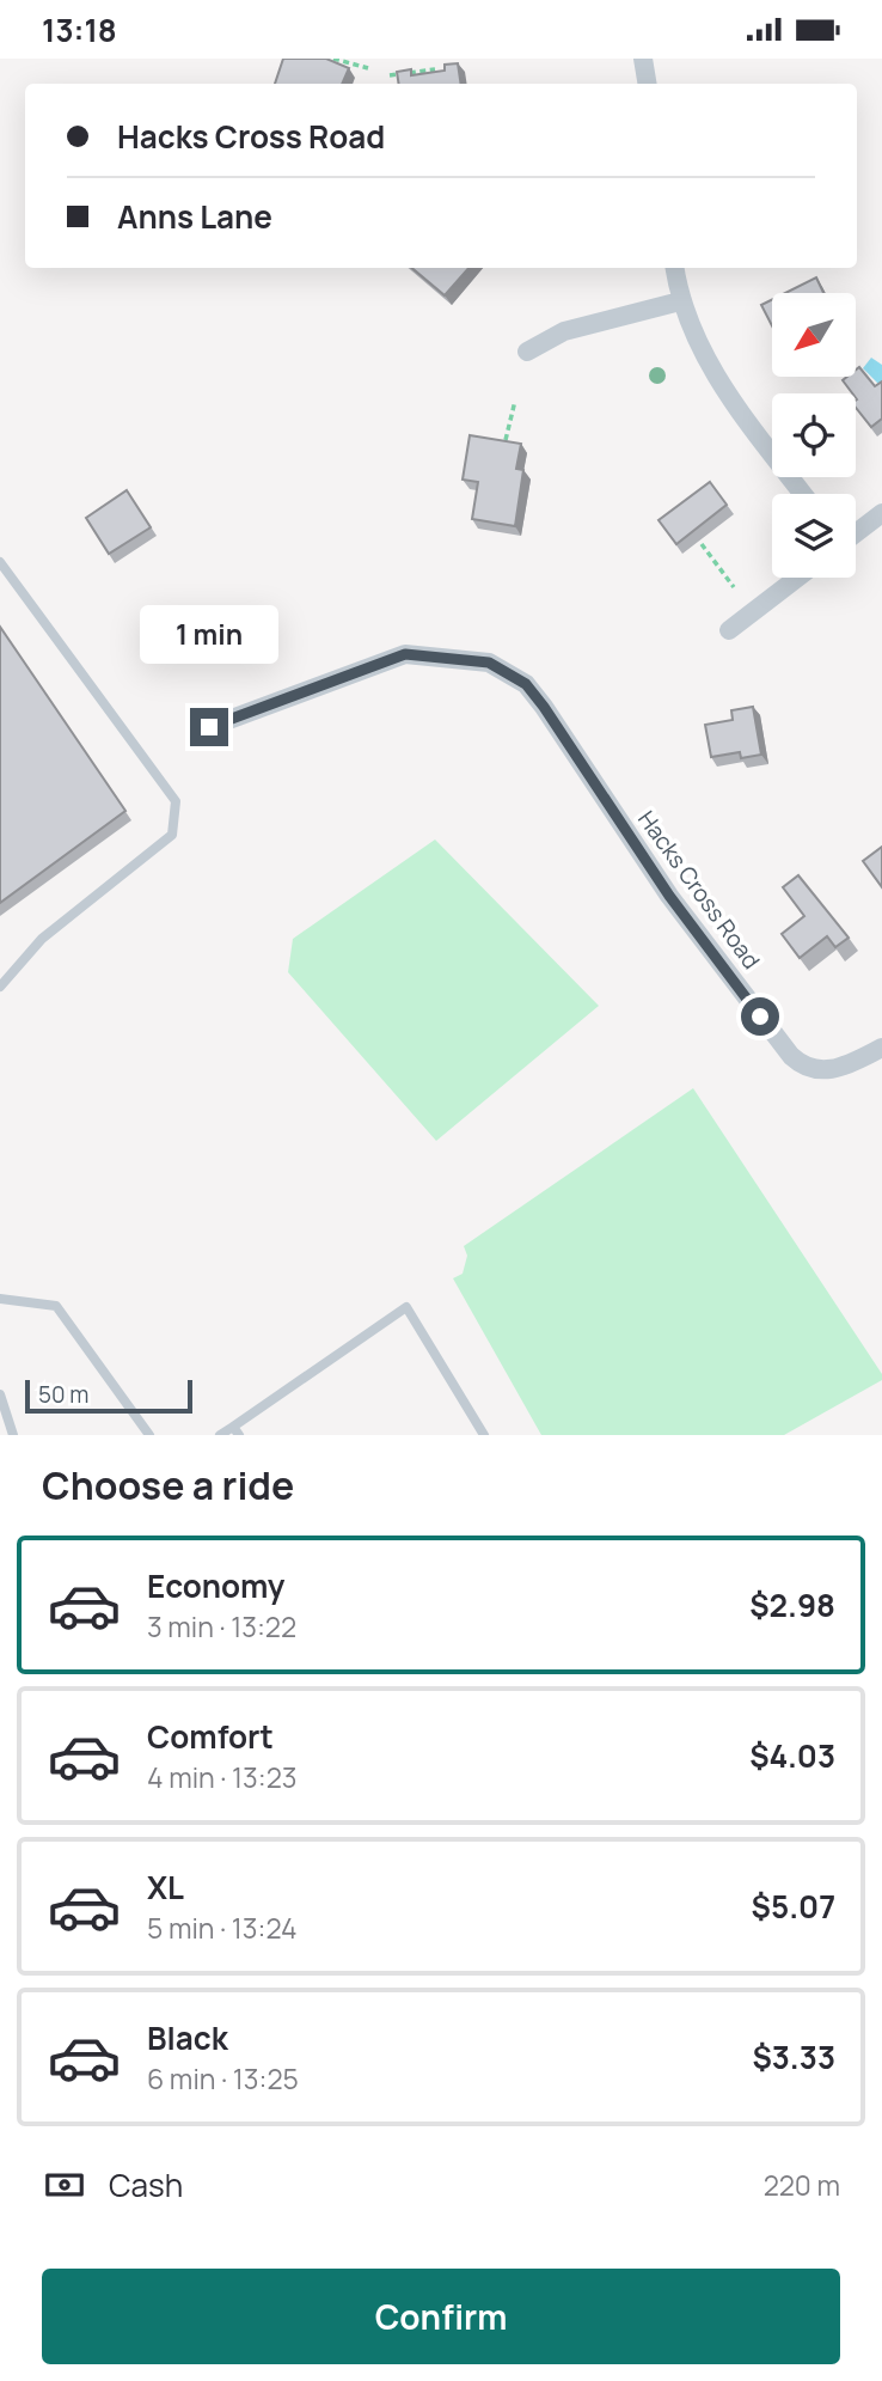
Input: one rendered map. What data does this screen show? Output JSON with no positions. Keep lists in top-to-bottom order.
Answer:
{
  "streets": {
    "street": ["Hacks Cross Road"]
  },
  "scale_bar": "50 m",
  "north": "bottom left",
  "page": {
    "status": "13:18",
    "banner": ["Hacks Cross Road", "Anns Lane"],
    "bubble": "1 min",
    "scale": "50 m",
    "heading": "Choose a ride",
    "list": [
      {
        "name": "Economy",
        "note": "3 min · 13:22",
        "value": "$2.98"
      },
      {
        "name": "Comfort",
        "note": "4 min · 13:23",
        "value": "$4.03"
      },
      {
        "name": "XL",
        "note": "5 min · 13:24",
        "value": "$5.07"
      },
      {
        "name": "Black",
        "note": "6 min · 13:25",
        "value": "$3.33"
      }
    ],
    "pay": ["Cash", "220 m"],
    "buttons": "Confirm"
  }
}
